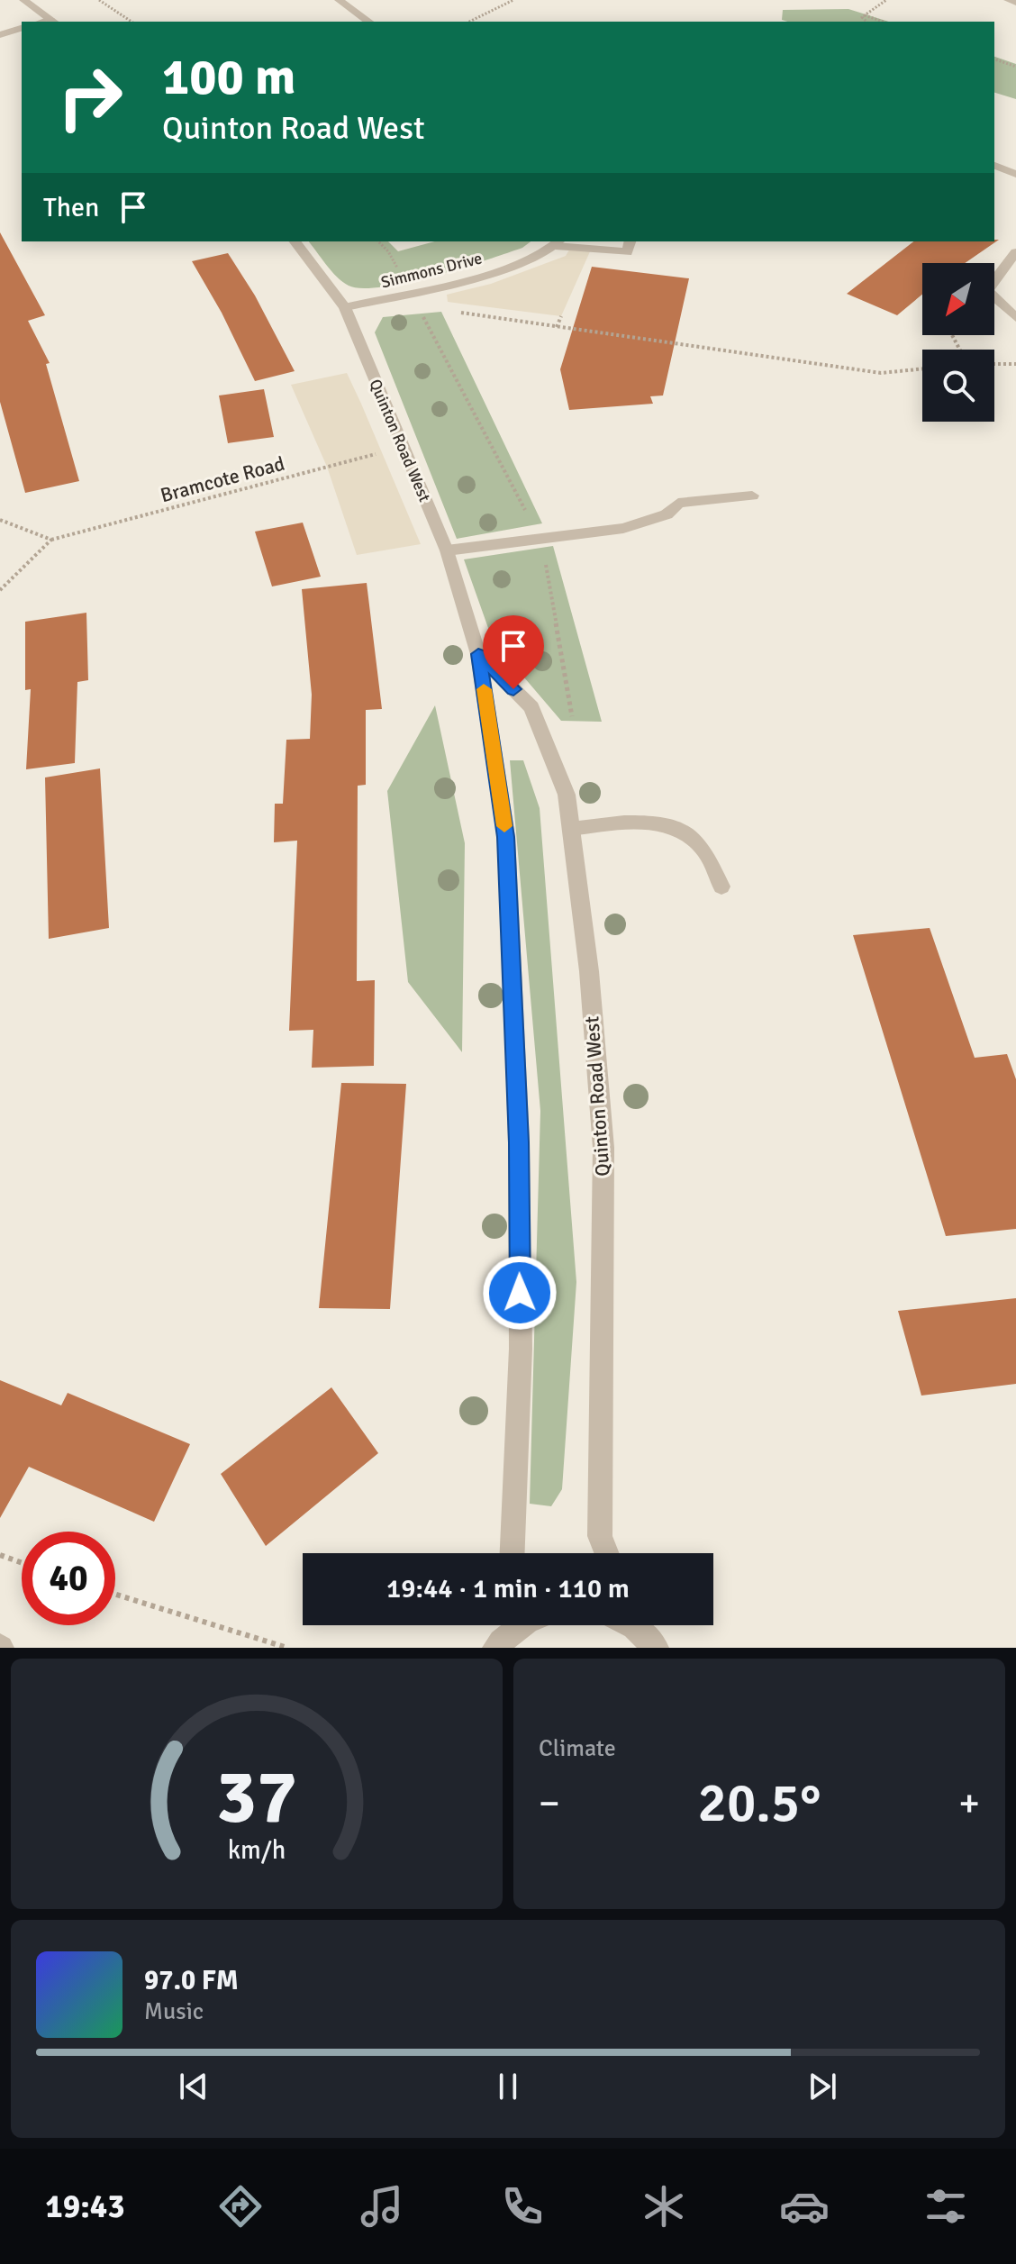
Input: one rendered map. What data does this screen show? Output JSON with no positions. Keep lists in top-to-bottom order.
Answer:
{
  "streets": {
    "street": ["Simmons Drive", "Quinton Road West"],
    "path": ["Bramcote Road"]
  },
  "crossings": [
    ["Simmons Drive", "Quinton Road West"],
    ["Quinton Road West", "Bramcote Road"]
  ],
  "north": "bottom left",
  "page": {
    "turn": ["100 m", "Quinton Road West"],
    "then": "Then",
    "limit": "40",
    "trip": "19:44 · 1 min · 110 m",
    "tile": "Climate",
    "heat": ["−", "20.5°", "+"],
    "song": ["97.0 FM", "Music"],
    "tabs": "19:43",
    "gauge": ["37", "km/h"]
  }
}
